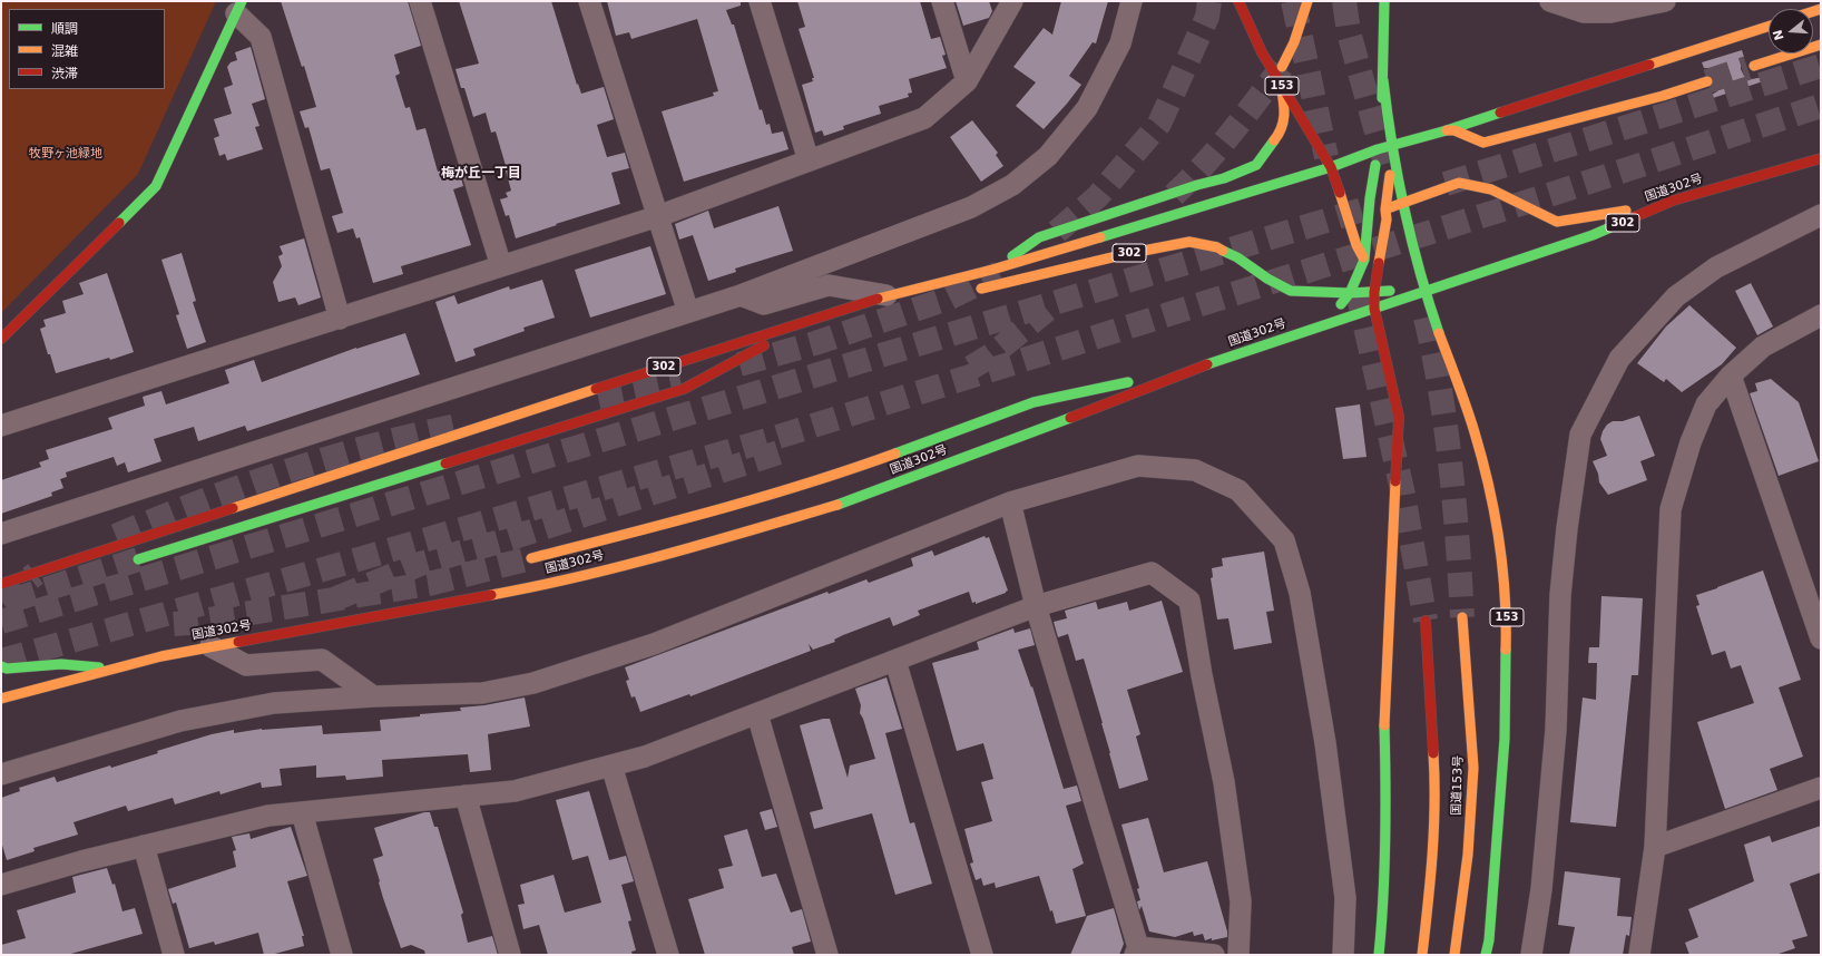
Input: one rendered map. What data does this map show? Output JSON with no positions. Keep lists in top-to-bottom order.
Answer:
{
  "streets": {
    "main road": [
      "153",
      "国道302号",
      "302",
      "国道153号"
    ]
  },
  "crossings": [
    ["153", "国道302号"],
    ["153", "302"],
    ["国道302号", "302"]
  ],
  "districts": ["梅が丘一丁目"],
  "parks": ["牧野ヶ池緑地"],
  "legend": ["順調", "混雑", "渋滞"],
  "north": "left"
}
